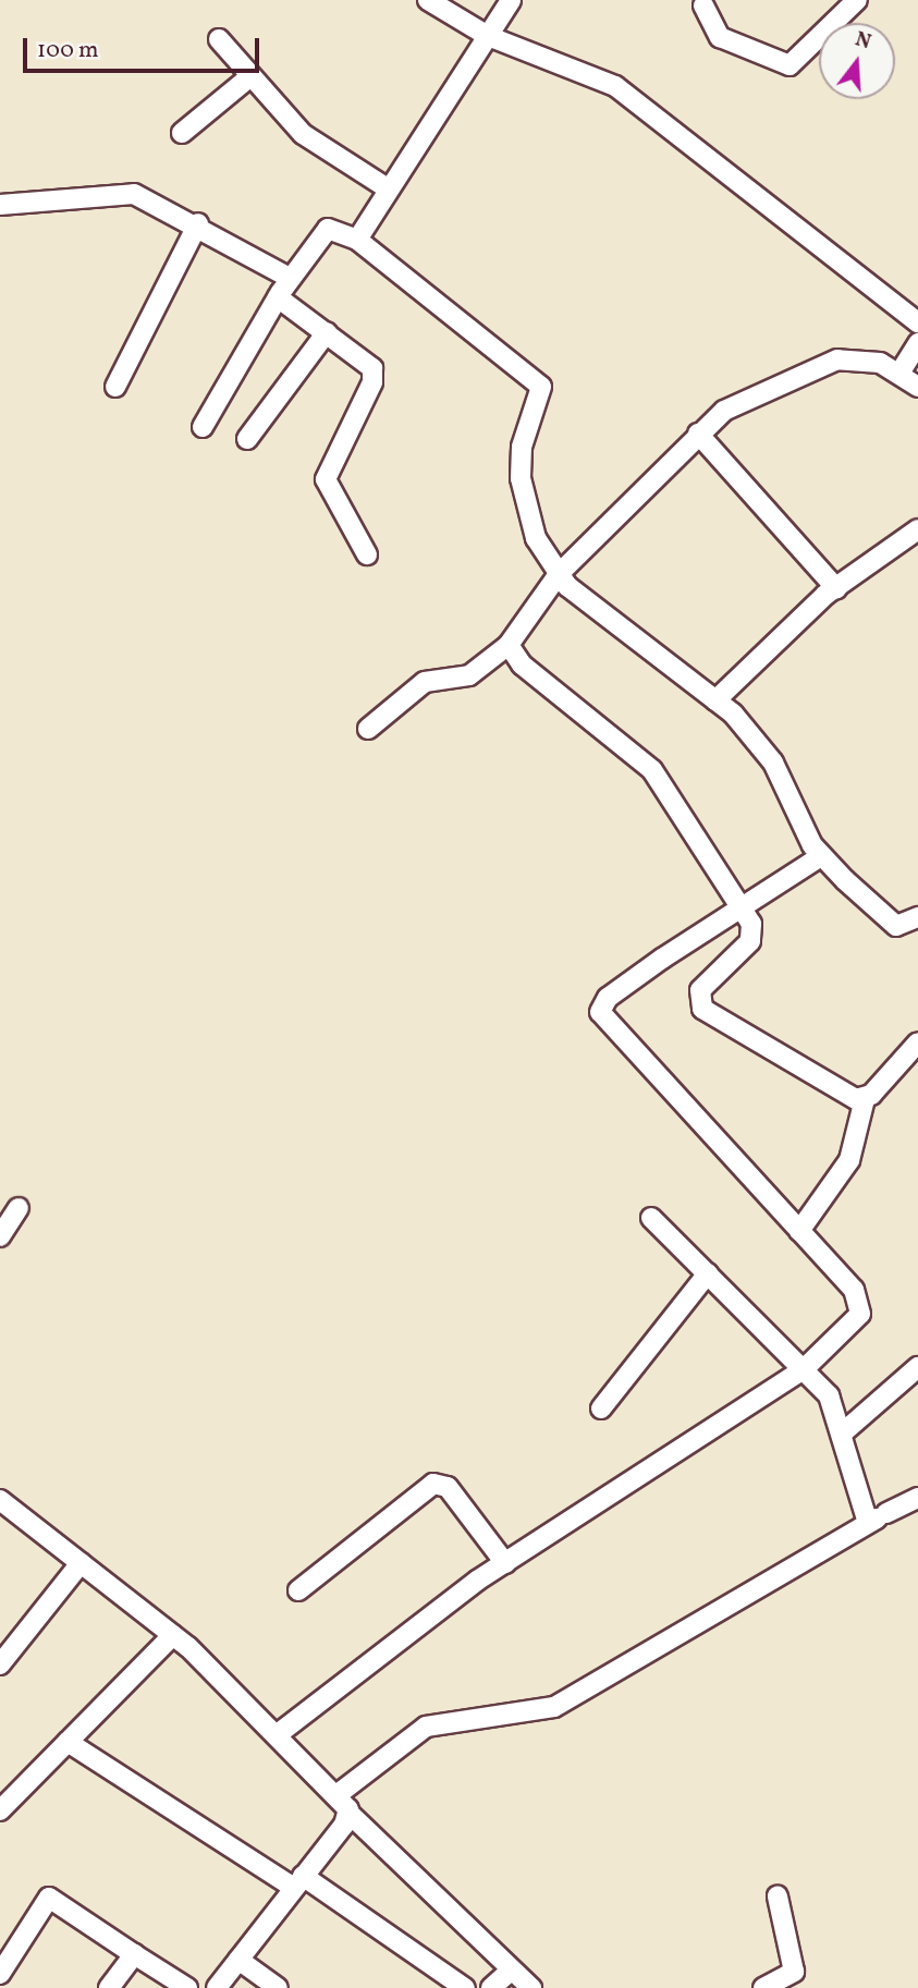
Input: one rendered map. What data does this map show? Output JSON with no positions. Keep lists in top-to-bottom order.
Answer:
{
  "scale_bar": "100 m",
  "north": "top"
}
